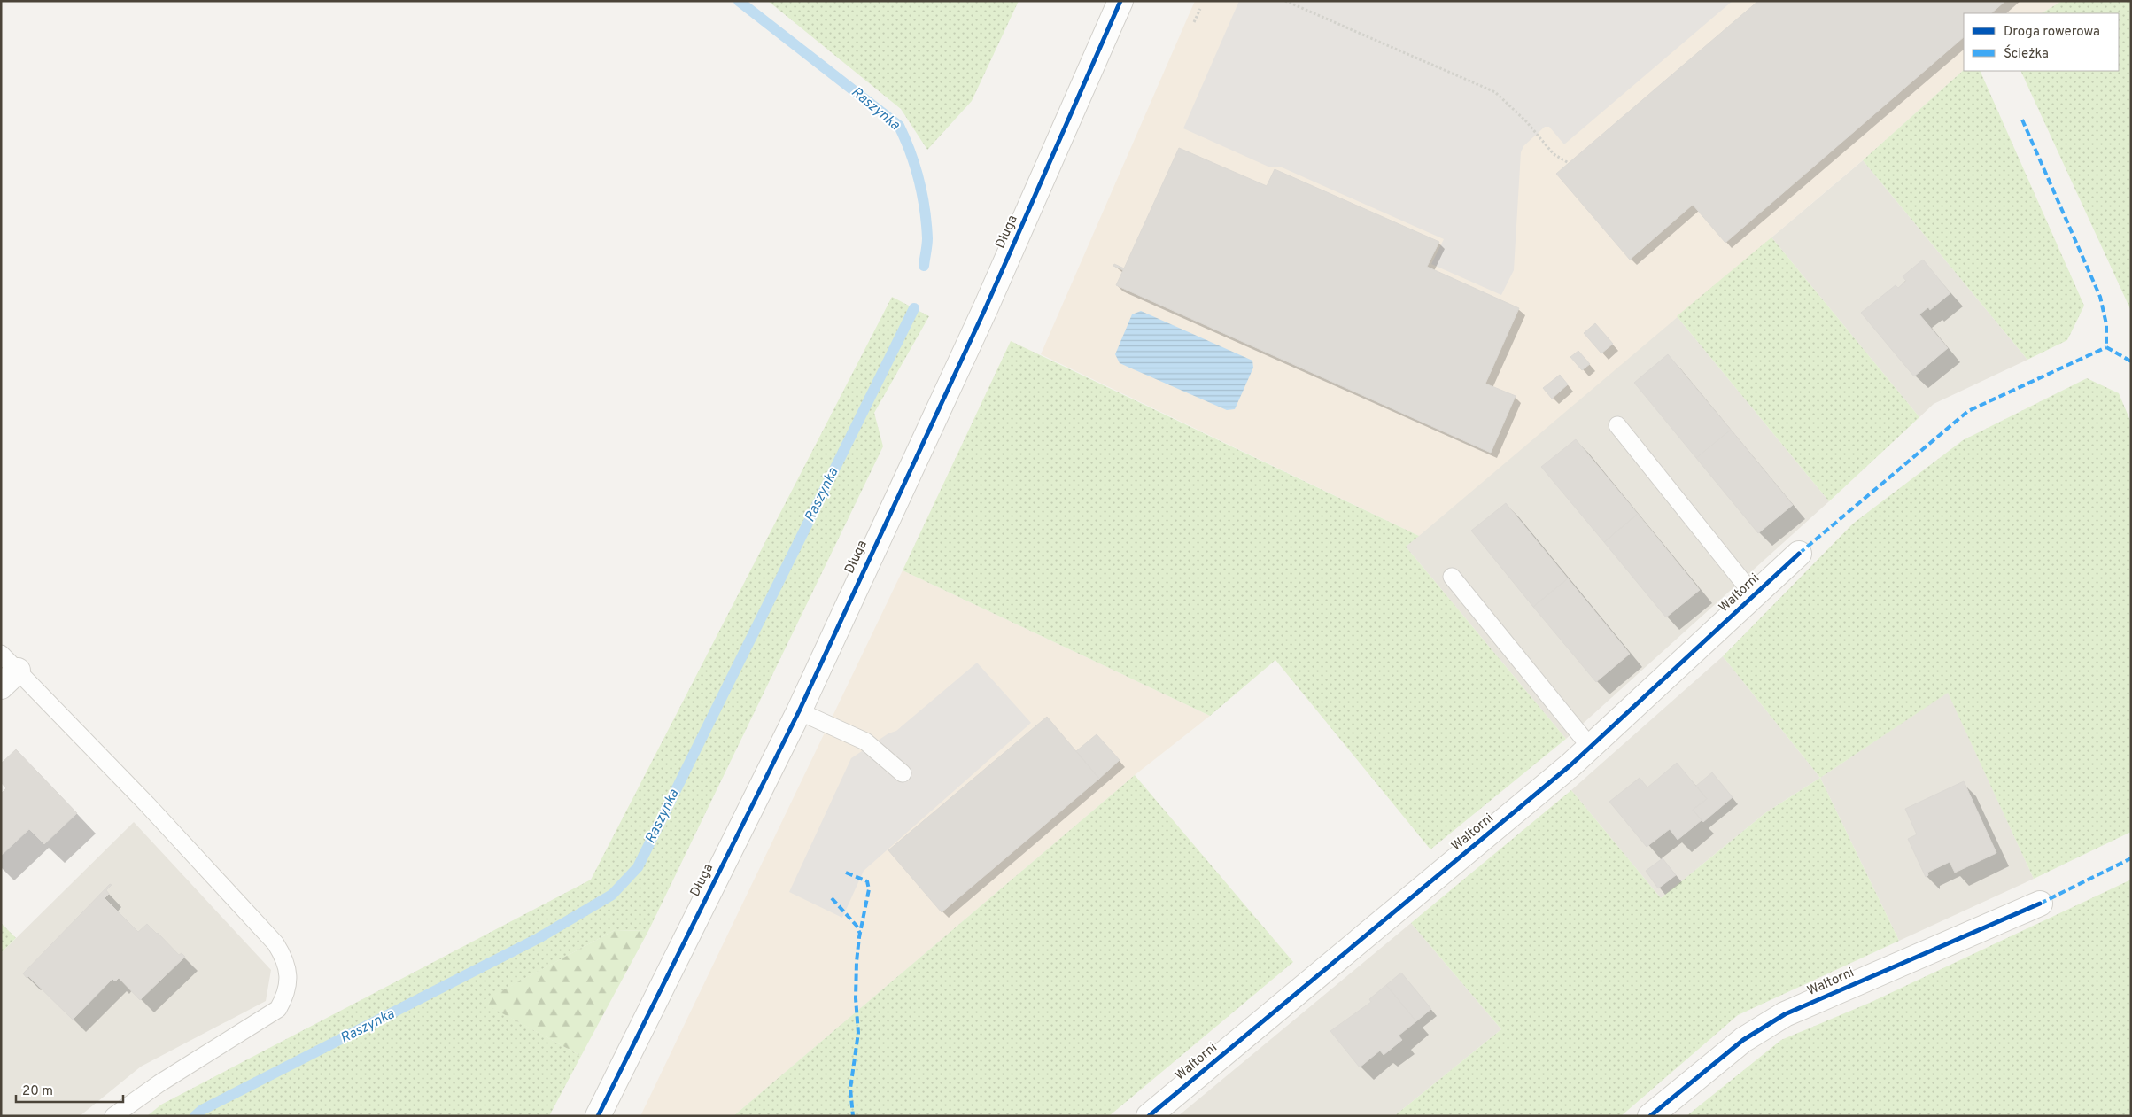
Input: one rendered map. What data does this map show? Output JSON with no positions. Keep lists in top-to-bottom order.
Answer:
{
  "streets": {
    "street": ["Długa", "Waltorni"]
  },
  "water": ["Raszynka"],
  "legend": ["Droga rowerowa", "Ścieżka"],
  "scale_bar": "20 m"
}
